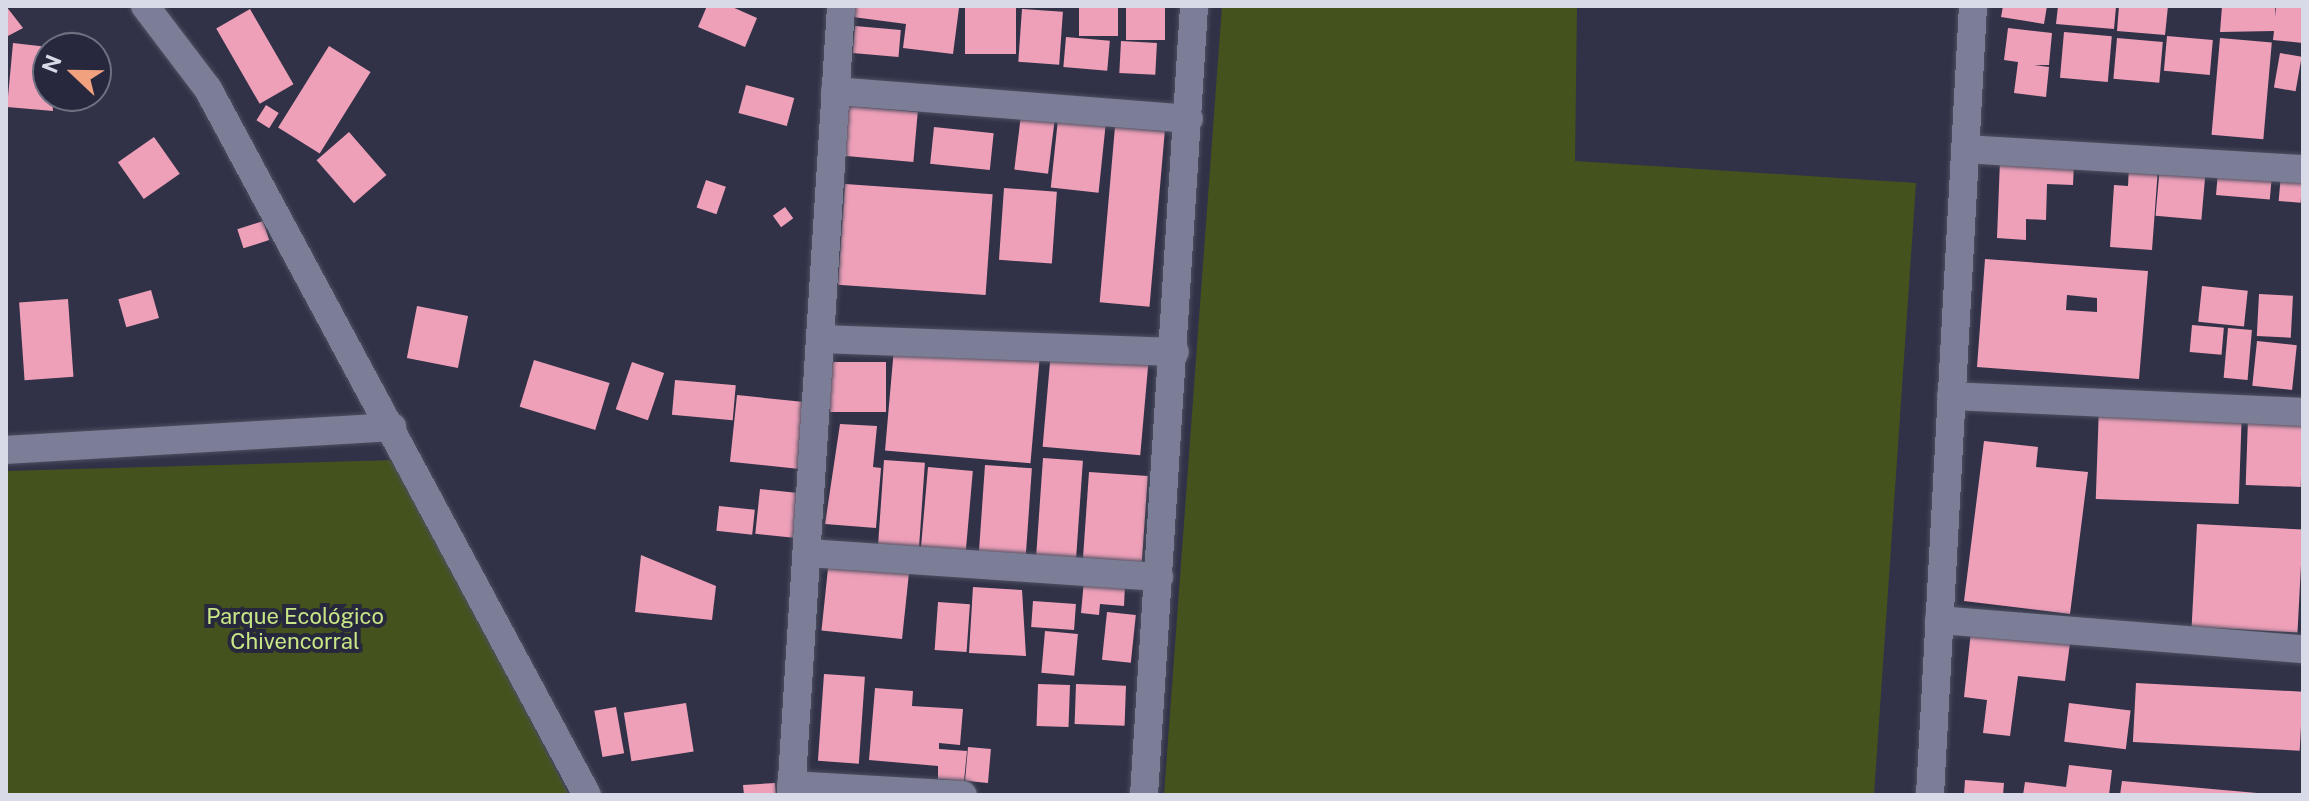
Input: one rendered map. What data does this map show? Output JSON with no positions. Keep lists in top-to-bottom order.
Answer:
{
  "parks": ["Parque Ecológico Chivencorral"],
  "north": "left"
}
